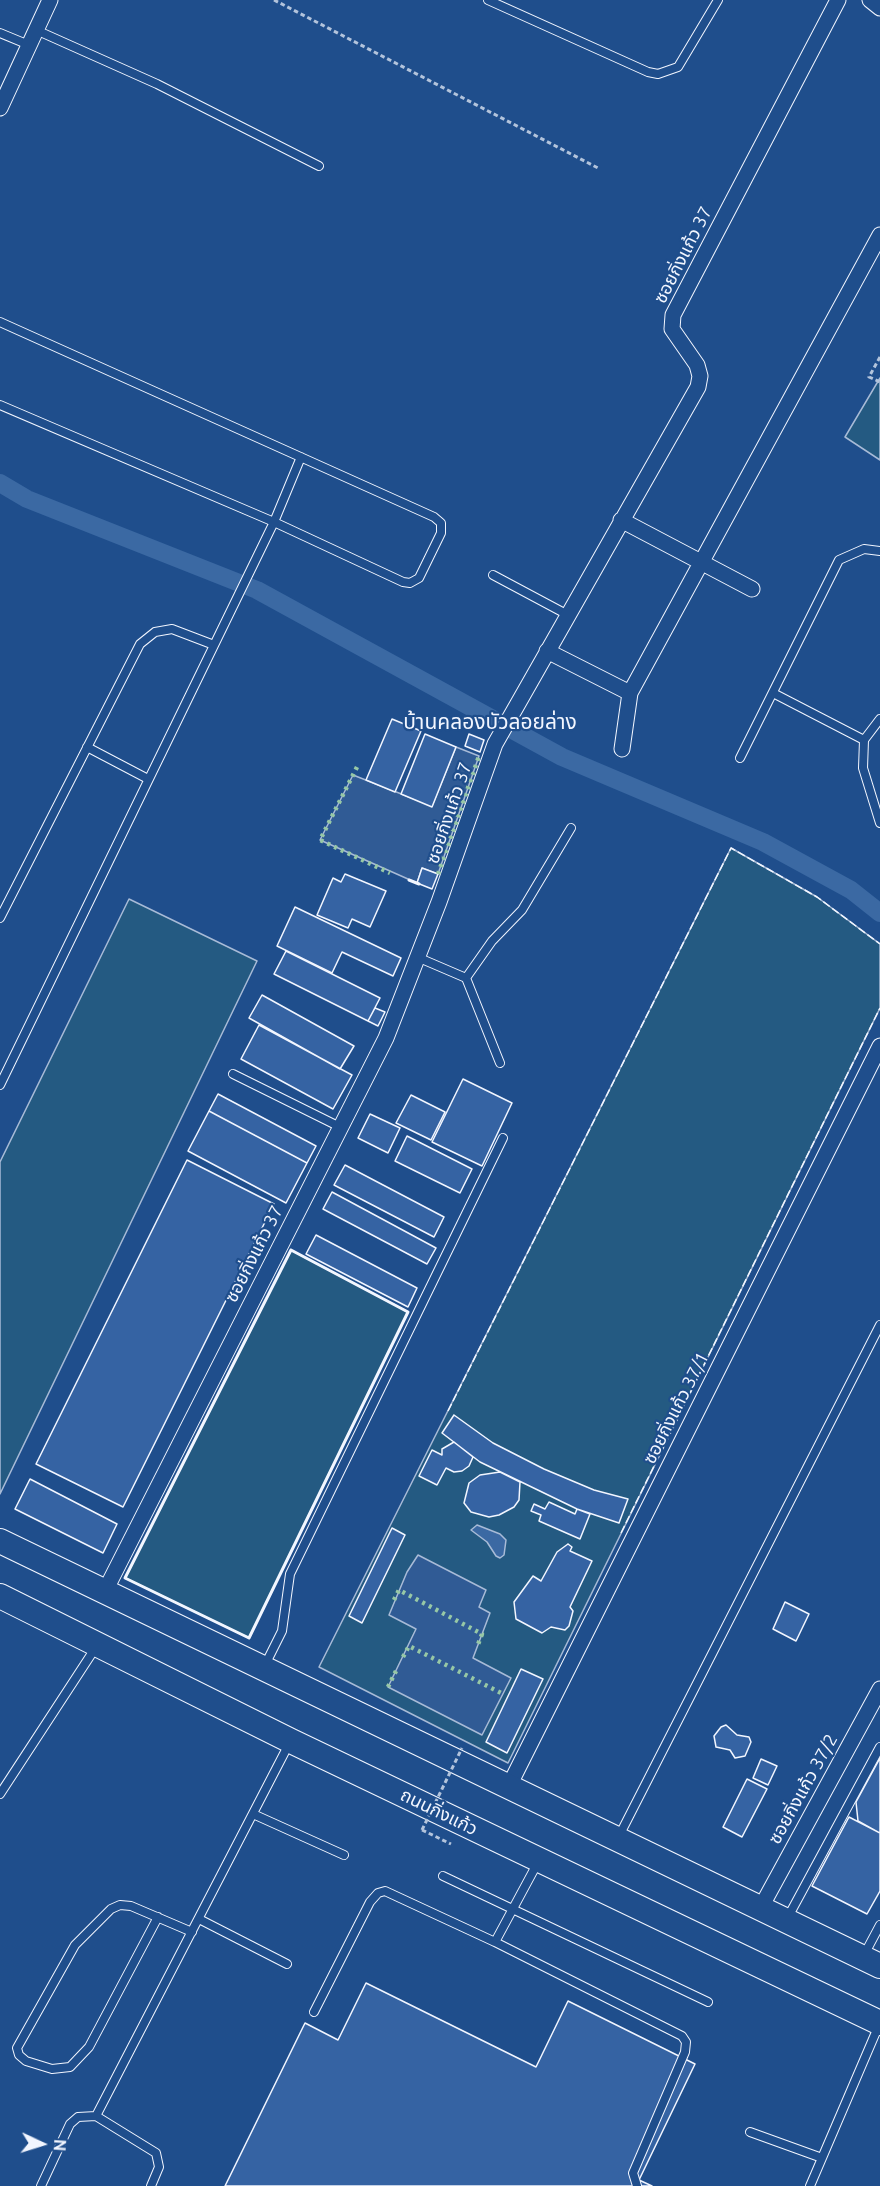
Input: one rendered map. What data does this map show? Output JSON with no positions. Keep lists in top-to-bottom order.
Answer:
{
  "streets": {
    "main road": ["ถนนกิ่งแก้ว"],
    "street": ["ซอยกิ่งแก้ว 37", "ซอยกิ่งแก้ว 37/1", "ซอยกิ่งแก้ว 37/2"]
  },
  "districts": ["บ้านคลองบัวลอยล่าง"],
  "north": "right"
}
